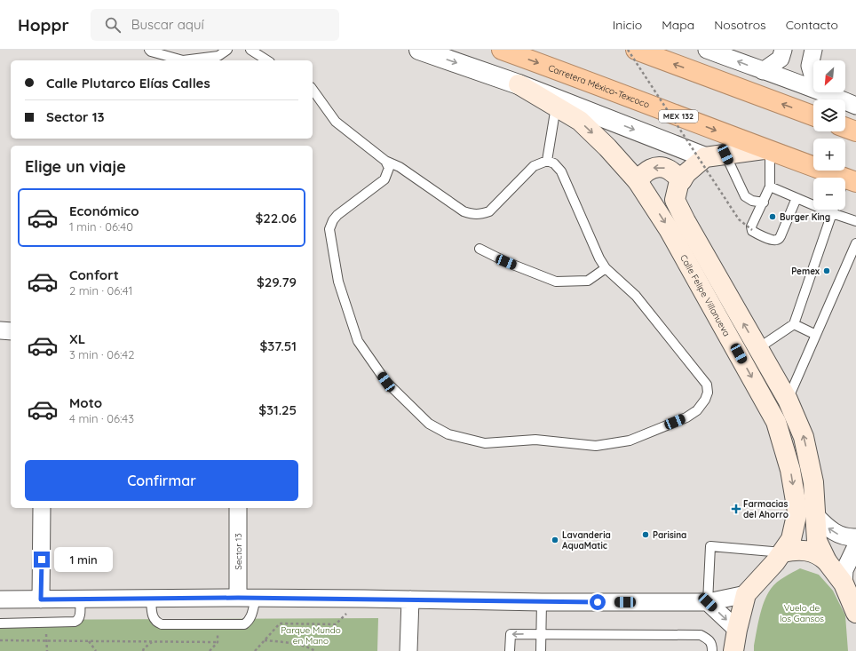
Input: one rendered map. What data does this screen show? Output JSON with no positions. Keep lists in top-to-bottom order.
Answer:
{
  "streets": {
    "highway": ["Carretera México-Texcoco", "MEX 132"],
    "main road": ["Calle Felipe Villanueva"],
    "street": ["Sector 13"]
  },
  "parks": ["Vuelo de los Gansos", "Parque Mundo en Mano"],
  "places": {
    "other": [
      "Burger King",
      "Pemex",
      "Parisina",
      "Lavanderia AquaMatic"
    ],
    "health": ["Farmacias del Ahorro"]
  },
  "north": "bottom left",
  "page": {
    "header": "Hoppr",
    "search": "Buscar aquí",
    "nav": [
      "Inicio",
      "Mapa",
      "Nosotros",
      "Contacto"
    ],
    "map_buttons": ["+", "−"],
    "banner": ["Calle Plutarco Elías Calles", "Sector 13"],
    "heading": "Elige un viaje",
    "list": [
      {
        "name": "Económico",
        "note": "1 min · 06:40",
        "value": "$22.06"
      },
      {
        "name": "Confort",
        "note": "2 min · 06:41",
        "value": "$29.79"
      },
      {
        "name": "XL",
        "note": "3 min · 06:42",
        "value": "$37.51"
      },
      {
        "name": "Moto",
        "note": "4 min · 06:43",
        "value": "$31.25"
      }
    ],
    "buttons": "Confirmar",
    "bubble": "1 min"
  }
}
